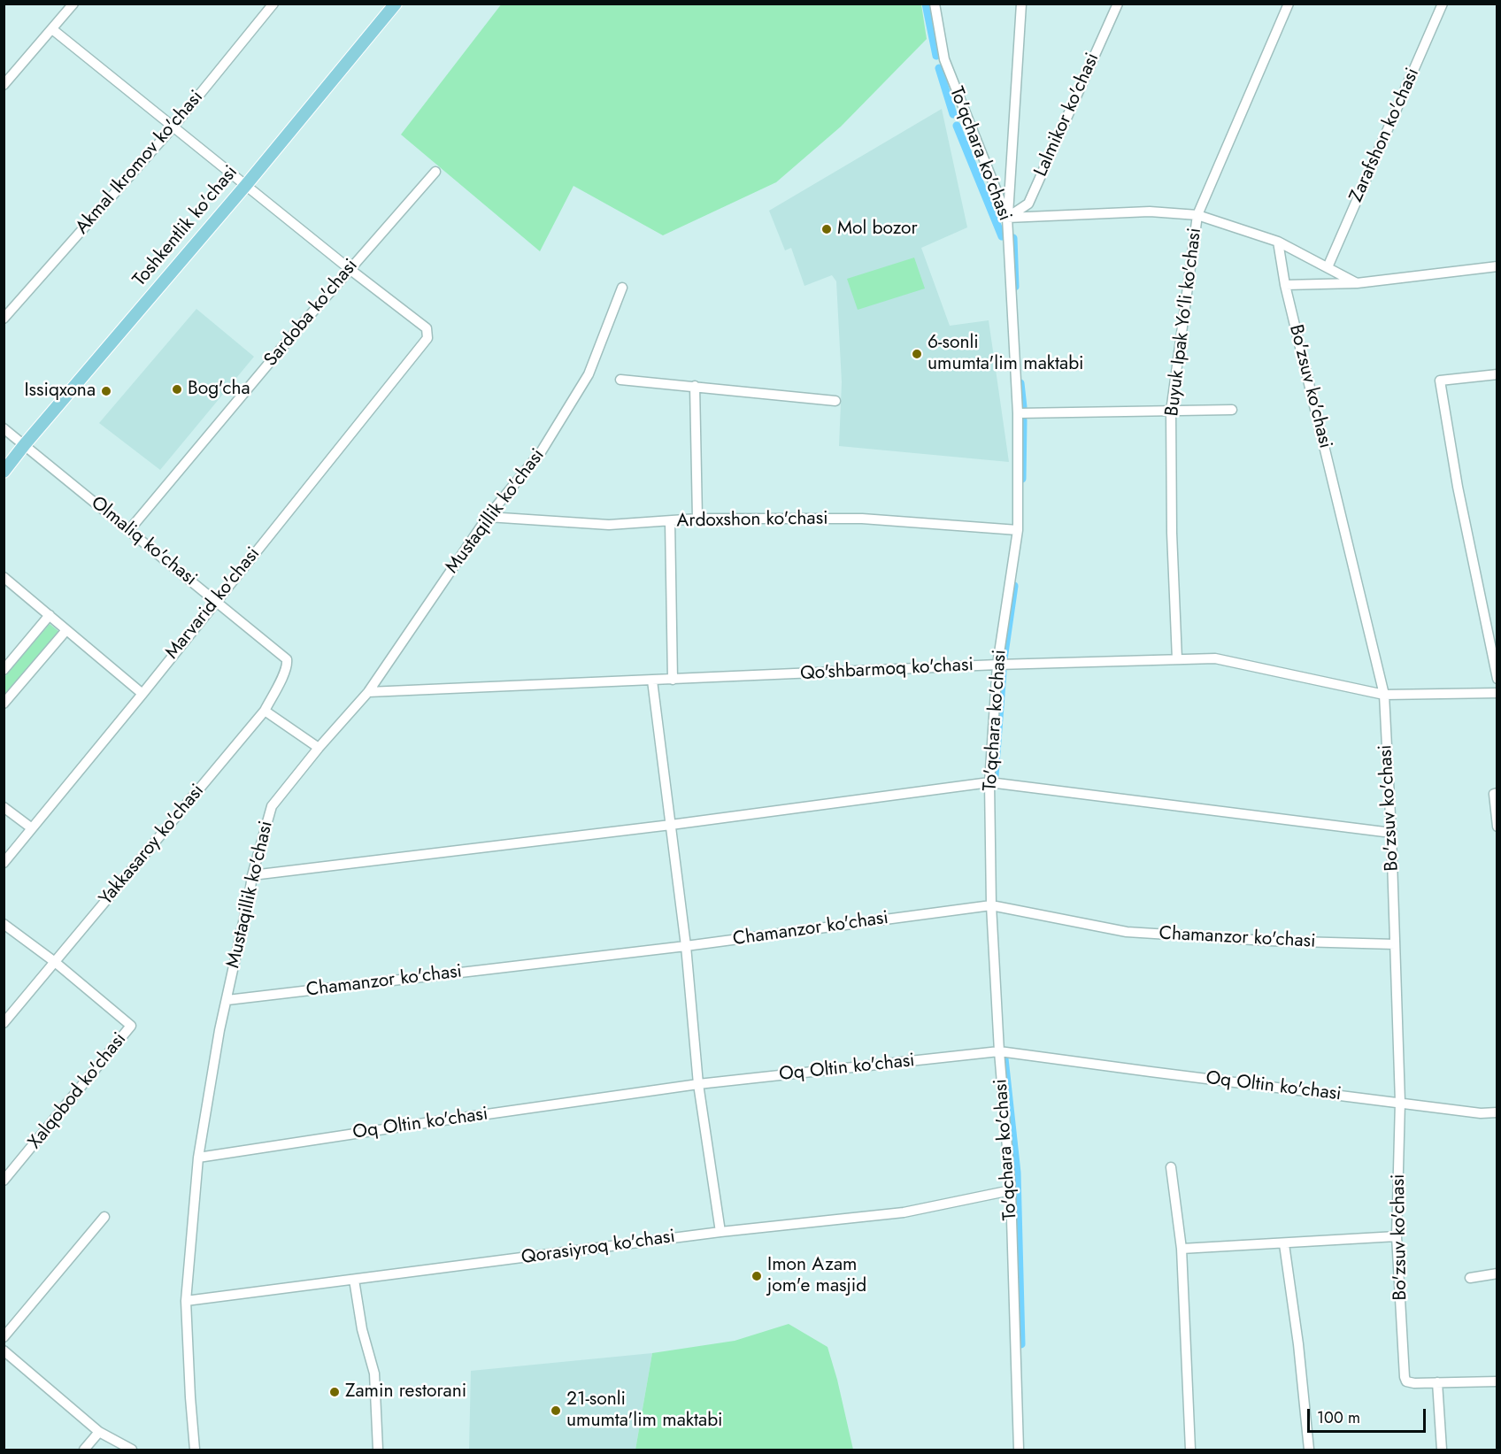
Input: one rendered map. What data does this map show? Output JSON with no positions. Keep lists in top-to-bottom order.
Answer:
{
  "streets": {
    "main road": ["Toshkentlik ko'chasi"],
    "street": [
      "Lalmikor ko'chasi",
      "Zarafshon ko'chasi",
      "To'qchara ko'chasi",
      "Akmal Ikromov ko'chasi",
      "Sardoba ko'chasi",
      "Buyuk Ipak Yo'li ko'chasi",
      "Bo'zsuv ko'chasi",
      "Mustaqillik ko'chasi",
      "Ardoxshon ko'chasi",
      "Olmaliq ko'chasi",
      "Marvarid ko'chasi",
      "Qo'shbarmoq ko'chasi",
      "Yakkasaroy ko'chasi",
      "Chamanzor ko'chasi",
      "Oq Oltin ko'chasi",
      "Xalqobod ko'chasi",
      "Qorasiyroq ko'chasi"
    ]
  },
  "crossings": [
    ["Lalmikor ko'chasi", "To'qchara ko'chasi"],
    ["To'qchara ko'chasi", "Ardoxshon ko'chasi"],
    ["To'qchara ko'chasi", "Qo'shbarmoq ko'chasi"],
    ["To'qchara ko'chasi", "Chamanzor ko'chasi"],
    ["To'qchara ko'chasi", "Oq Oltin ko'chasi"],
    ["To'qchara ko'chasi", "Qorasiyroq ko'chasi"],
    ["Toshkentlik ko'chasi", "Olmaliq ko'chasi"],
    ["Sardoba ko'chasi", "Olmaliq ko'chasi"],
    ["Sardoba ko'chasi", "Marvarid ko'chasi"],
    ["Buyuk Ipak Yo'li ko'chasi", "Qo'shbarmoq ko'chasi"],
    ["Bo'zsuv ko'chasi", "Qo'shbarmoq ko'chasi"],
    ["Bo'zsuv ko'chasi", "Chamanzor ko'chasi"],
    ["Bo'zsuv ko'chasi", "Oq Oltin ko'chasi"],
    ["Mustaqillik ko'chasi", "Ardoxshon ko'chasi"],
    ["Mustaqillik ko'chasi", "Qo'shbarmoq ko'chasi"],
    ["Mustaqillik ko'chasi", "Chamanzor ko'chasi"],
    ["Mustaqillik ko'chasi", "Oq Oltin ko'chasi"],
    ["Mustaqillik ko'chasi", "Qorasiyroq ko'chasi"],
    ["Olmaliq ko'chasi", "Marvarid ko'chasi"],
    ["Olmaliq ko'chasi", "Yakkasaroy ko'chasi"],
    ["Yakkasaroy ko'chasi", "Xalqobod ko'chasi"]
  ],
  "places": [
    "Mol bozor",
    "6-sonli umumta'lim maktabi",
    "Bog'cha",
    "Issiqxona",
    "Imon Azam jom'e masjid",
    "Zamin restorani",
    "21-sonli umumta'lim maktabi"
  ],
  "scale_bar": "100 m"
}
